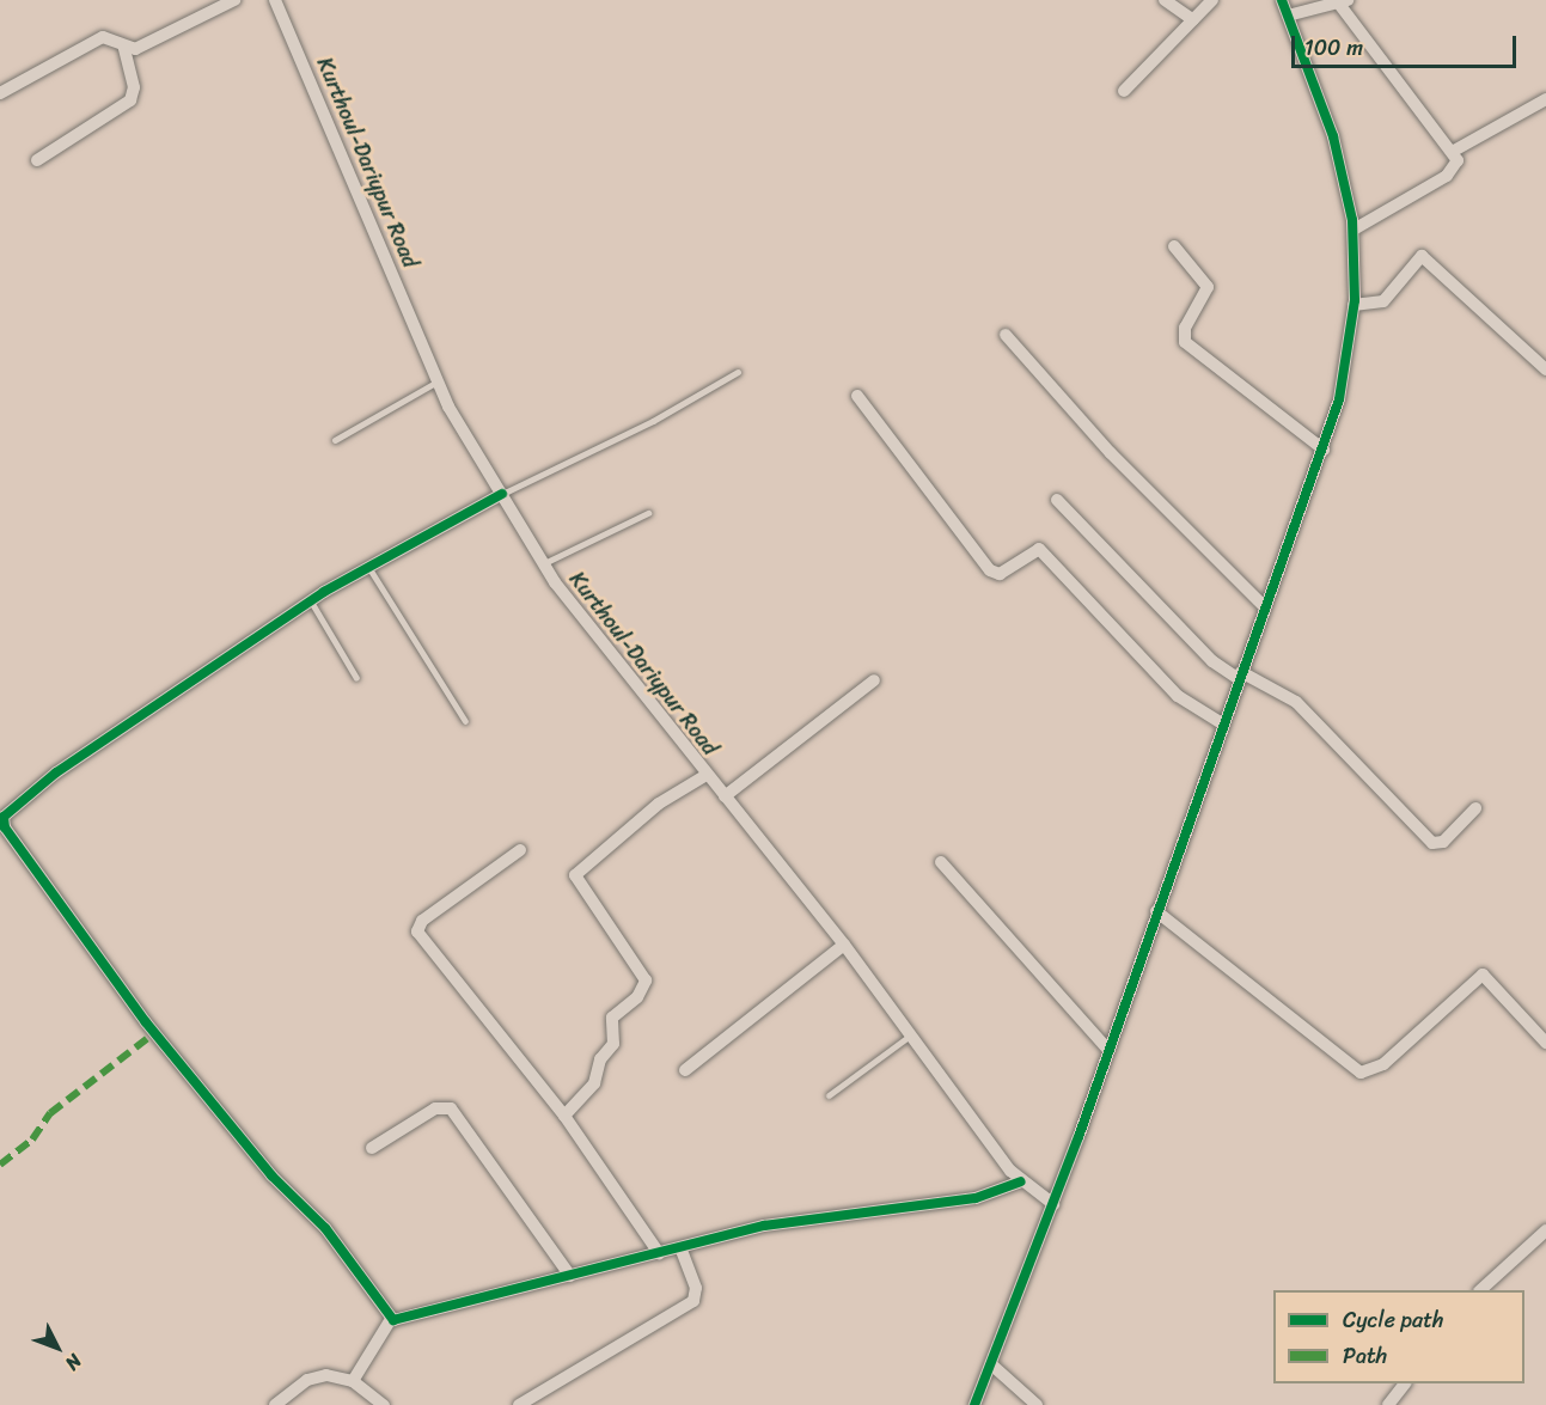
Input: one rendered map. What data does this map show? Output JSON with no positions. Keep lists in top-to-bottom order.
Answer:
{
  "streets": {
    "street": ["Kurthoul-Dariypur Road"]
  },
  "legend": ["Cycle path", "Path"],
  "scale_bar": "100 m",
  "north": "bottom right"
}
